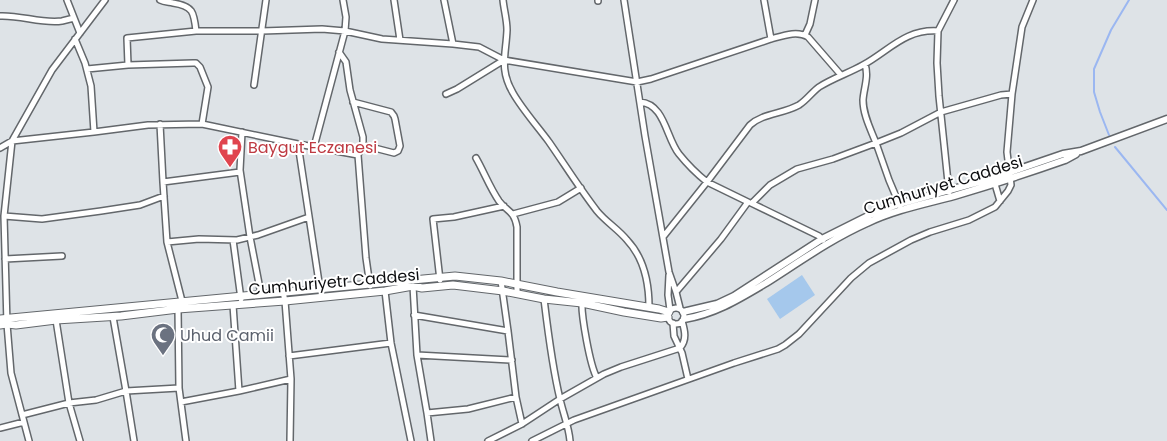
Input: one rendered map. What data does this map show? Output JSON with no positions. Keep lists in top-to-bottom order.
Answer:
{
  "streets": {
    "main road": ["Cumhuriyetr Caddesi"],
    "street": ["Cumhuriyet Caddesi"]
  },
  "places": {
    "pharmacy": ["Baygut Eczanesi"],
    "mosque": ["Uhud Camii"]
  }
}
